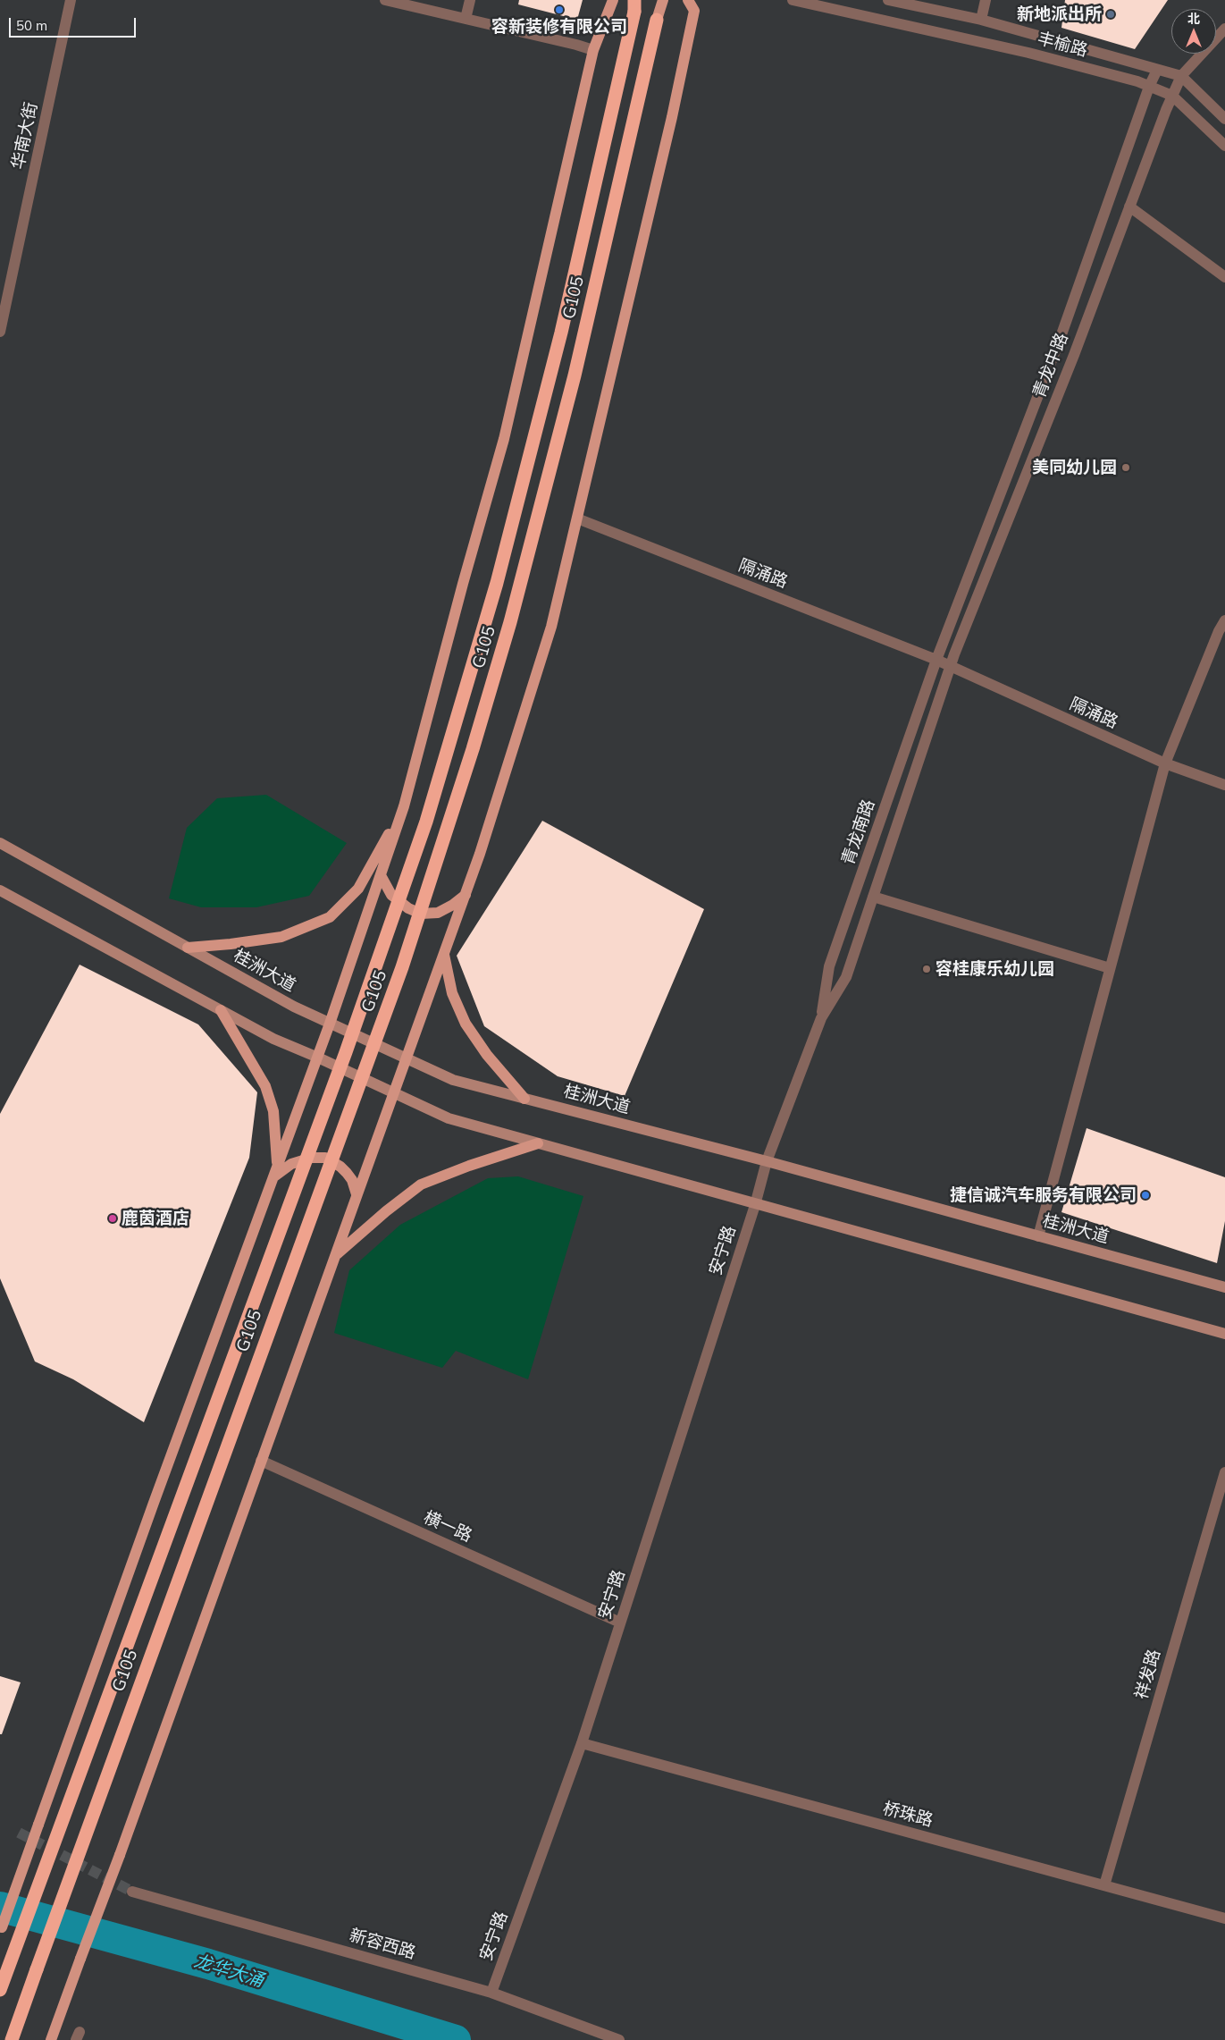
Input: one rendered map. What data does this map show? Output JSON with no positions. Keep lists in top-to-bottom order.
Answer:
{
  "streets": {
    "highway": ["G105"],
    "main road": ["桂洲大道"],
    "street": [
      "丰榆路",
      "华南大街",
      "青龙中路",
      "隔涌路",
      "青龙南路",
      "安宁路",
      "横一路",
      "祥发路",
      "桥珠路",
      "新容西路"
    ]
  },
  "crossings": [
    ["丰榆路", "青龙中路"],
    ["青龙中路", "隔涌路"],
    ["青龙中路", "青龙南路"],
    ["隔涌路", "青龙南路"],
    ["青龙南路", "桂洲大道"],
    ["青龙南路", "安宁路"],
    ["安宁路", "横一路"],
    ["安宁路", "桥珠路"],
    ["安宁路", "新容西路"],
    ["祥发路", "桥珠路"]
  ],
  "water": ["龙华大涌"],
  "places": [
    "容新装修有限公司",
    "新地派出所",
    "美同幼儿园",
    "容桂康乐幼儿园",
    "捷信诚汽车服务有限公司",
    "鹿茵酒店"
  ],
  "scale_bar": "50 m",
  "north": "top"
}
